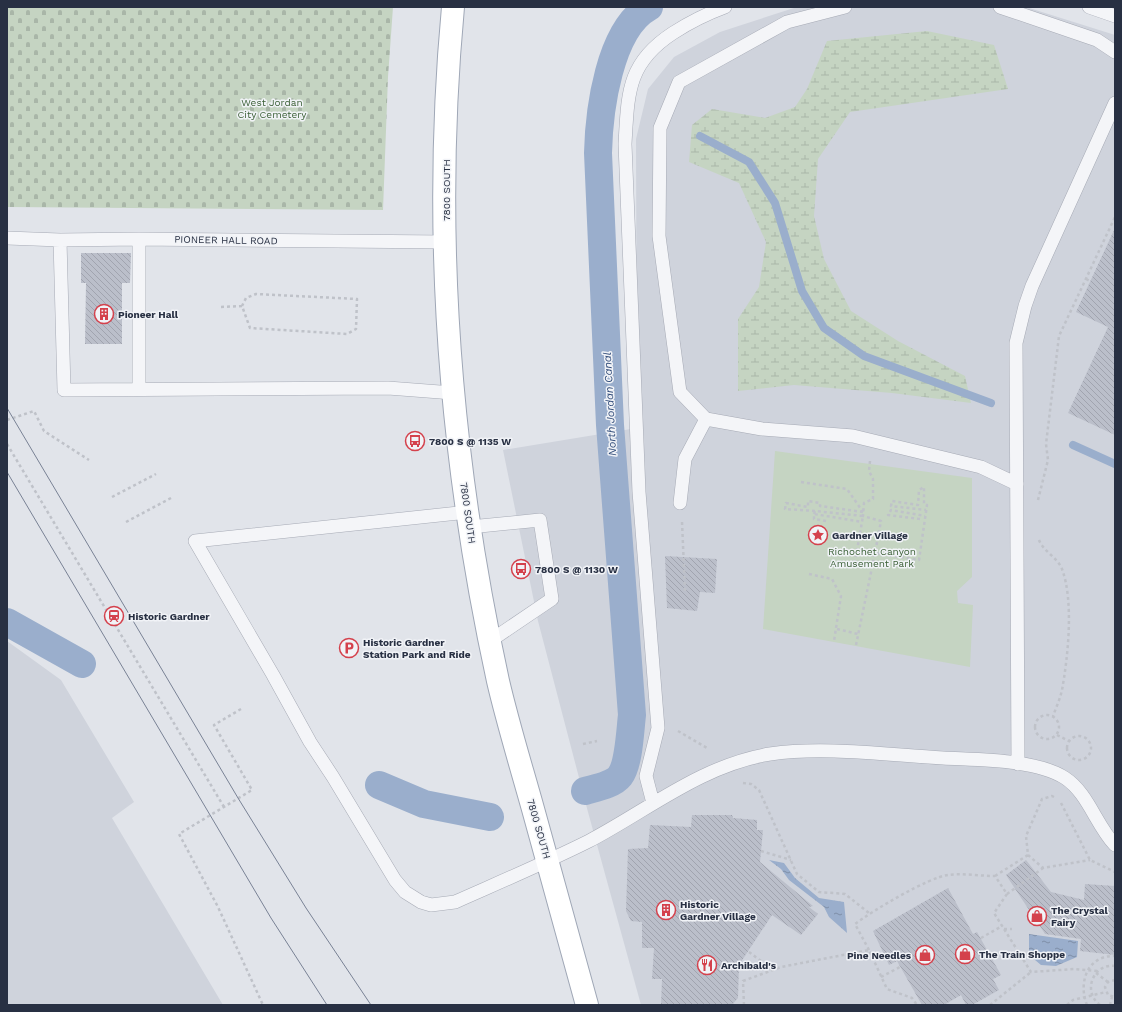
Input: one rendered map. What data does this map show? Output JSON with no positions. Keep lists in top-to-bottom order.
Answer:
{
  "streets": {
    "main road": ["7800 SOUTH"],
    "lane": ["PIONEER HALL ROAD"]
  },
  "crossings": [
    ["7800 SOUTH", "PIONEER HALL ROAD"]
  ],
  "water": ["North Jordan Canal"],
  "parks": ["West Jordan City Cemetery", "Richochet Canyon Amusement Park"],
  "places": {
    "building": ["Pioneer Hall", "Historic Gardner Village"],
    "bus stop": ["7800 S @ 1135 W", "7800 S @ 1130 W"],
    "place": ["Gardner Village"],
    "station": ["Historic Gardner"],
    "parking": ["Historic Gardner Station Park and Ride"],
    "shop": ["The Crystal Fairy", "The Train Shoppe", "Pine Needles"],
    "restaurant": ["Archibald's"]
  }
}
